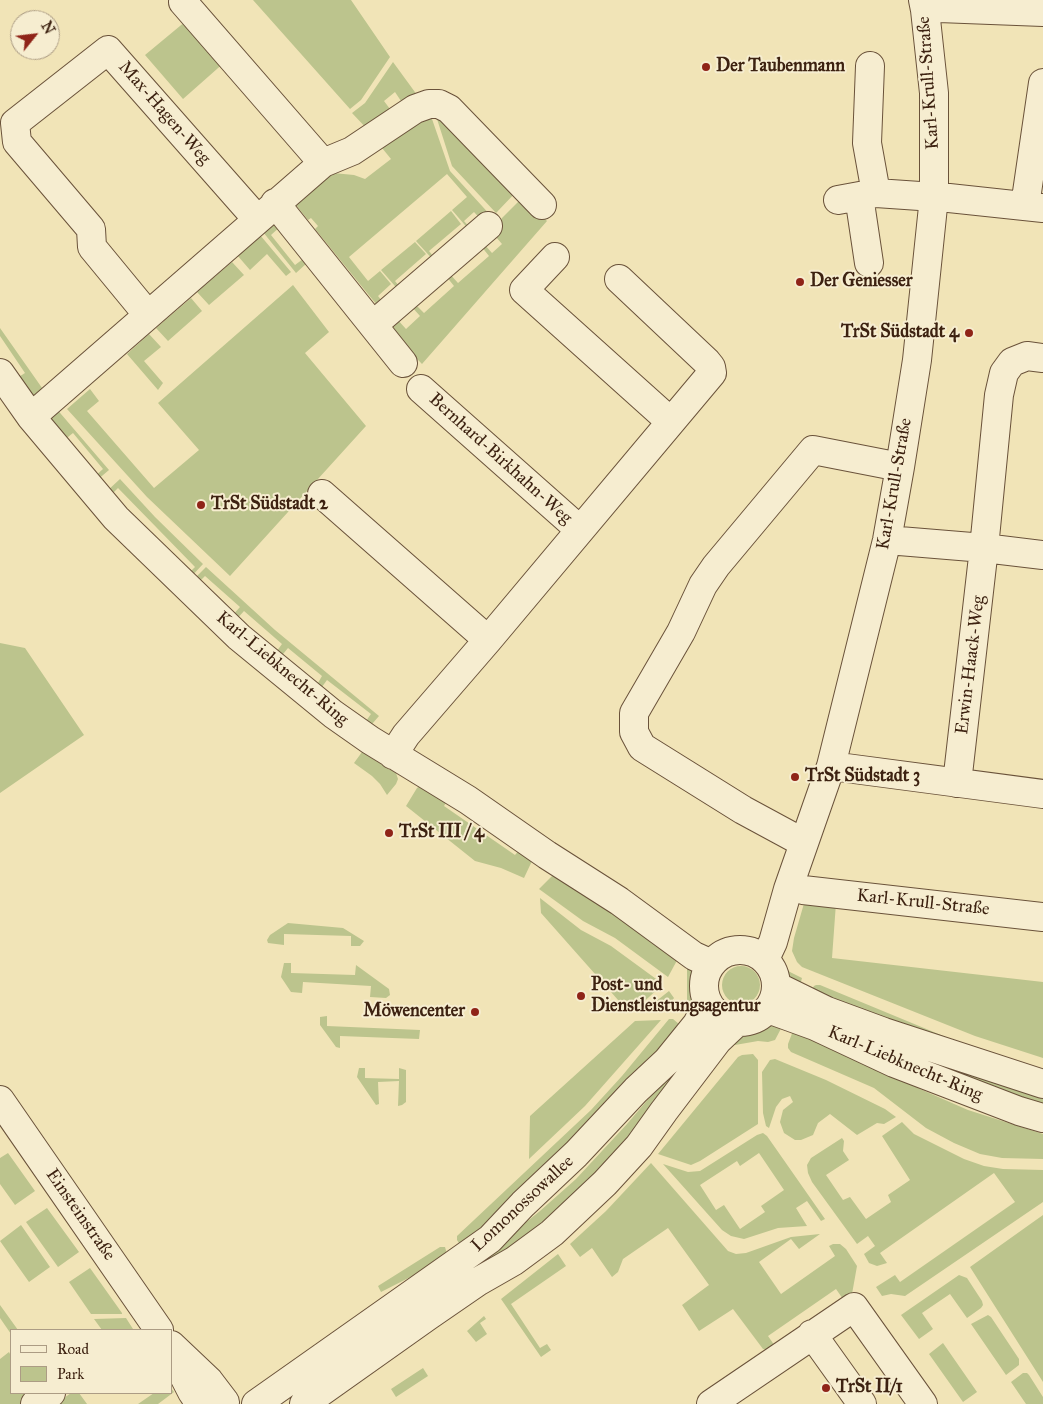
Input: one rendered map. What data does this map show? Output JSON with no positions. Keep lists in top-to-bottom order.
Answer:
{
  "streets": {
    "street": [
      "Karl-Krull-Straße",
      "Max-Hagen-Weg",
      "Bernhard-Birkhahn-Weg",
      "Erwin-Haack-Weg",
      "Karl-Liebknecht-Ring",
      "Lomonossowallee",
      "Einsteinstraße"
    ]
  },
  "crossings": [
    ["Karl-Krull-Straße", "Karl-Liebknecht-Ring"],
    ["Karl-Krull-Straße", "Lomonossowallee"],
    ["Bernhard-Birkhahn-Weg", "Karl-Liebknecht-Ring"],
    ["Karl-Liebknecht-Ring", "Lomonossowallee"]
  ],
  "places": [
    "Der Taubenmann",
    "Der Geniesser",
    "TrSt Südstadt 4",
    "TrSt Südstadt 2",
    "TrSt Südstadt 3",
    "TrSt III / 4",
    "Post- und Dienstleistungsagentur",
    "Möwencenter",
    "TrSt II/1"
  ],
  "legend": ["Road", "Park"],
  "north": "top right"
}
